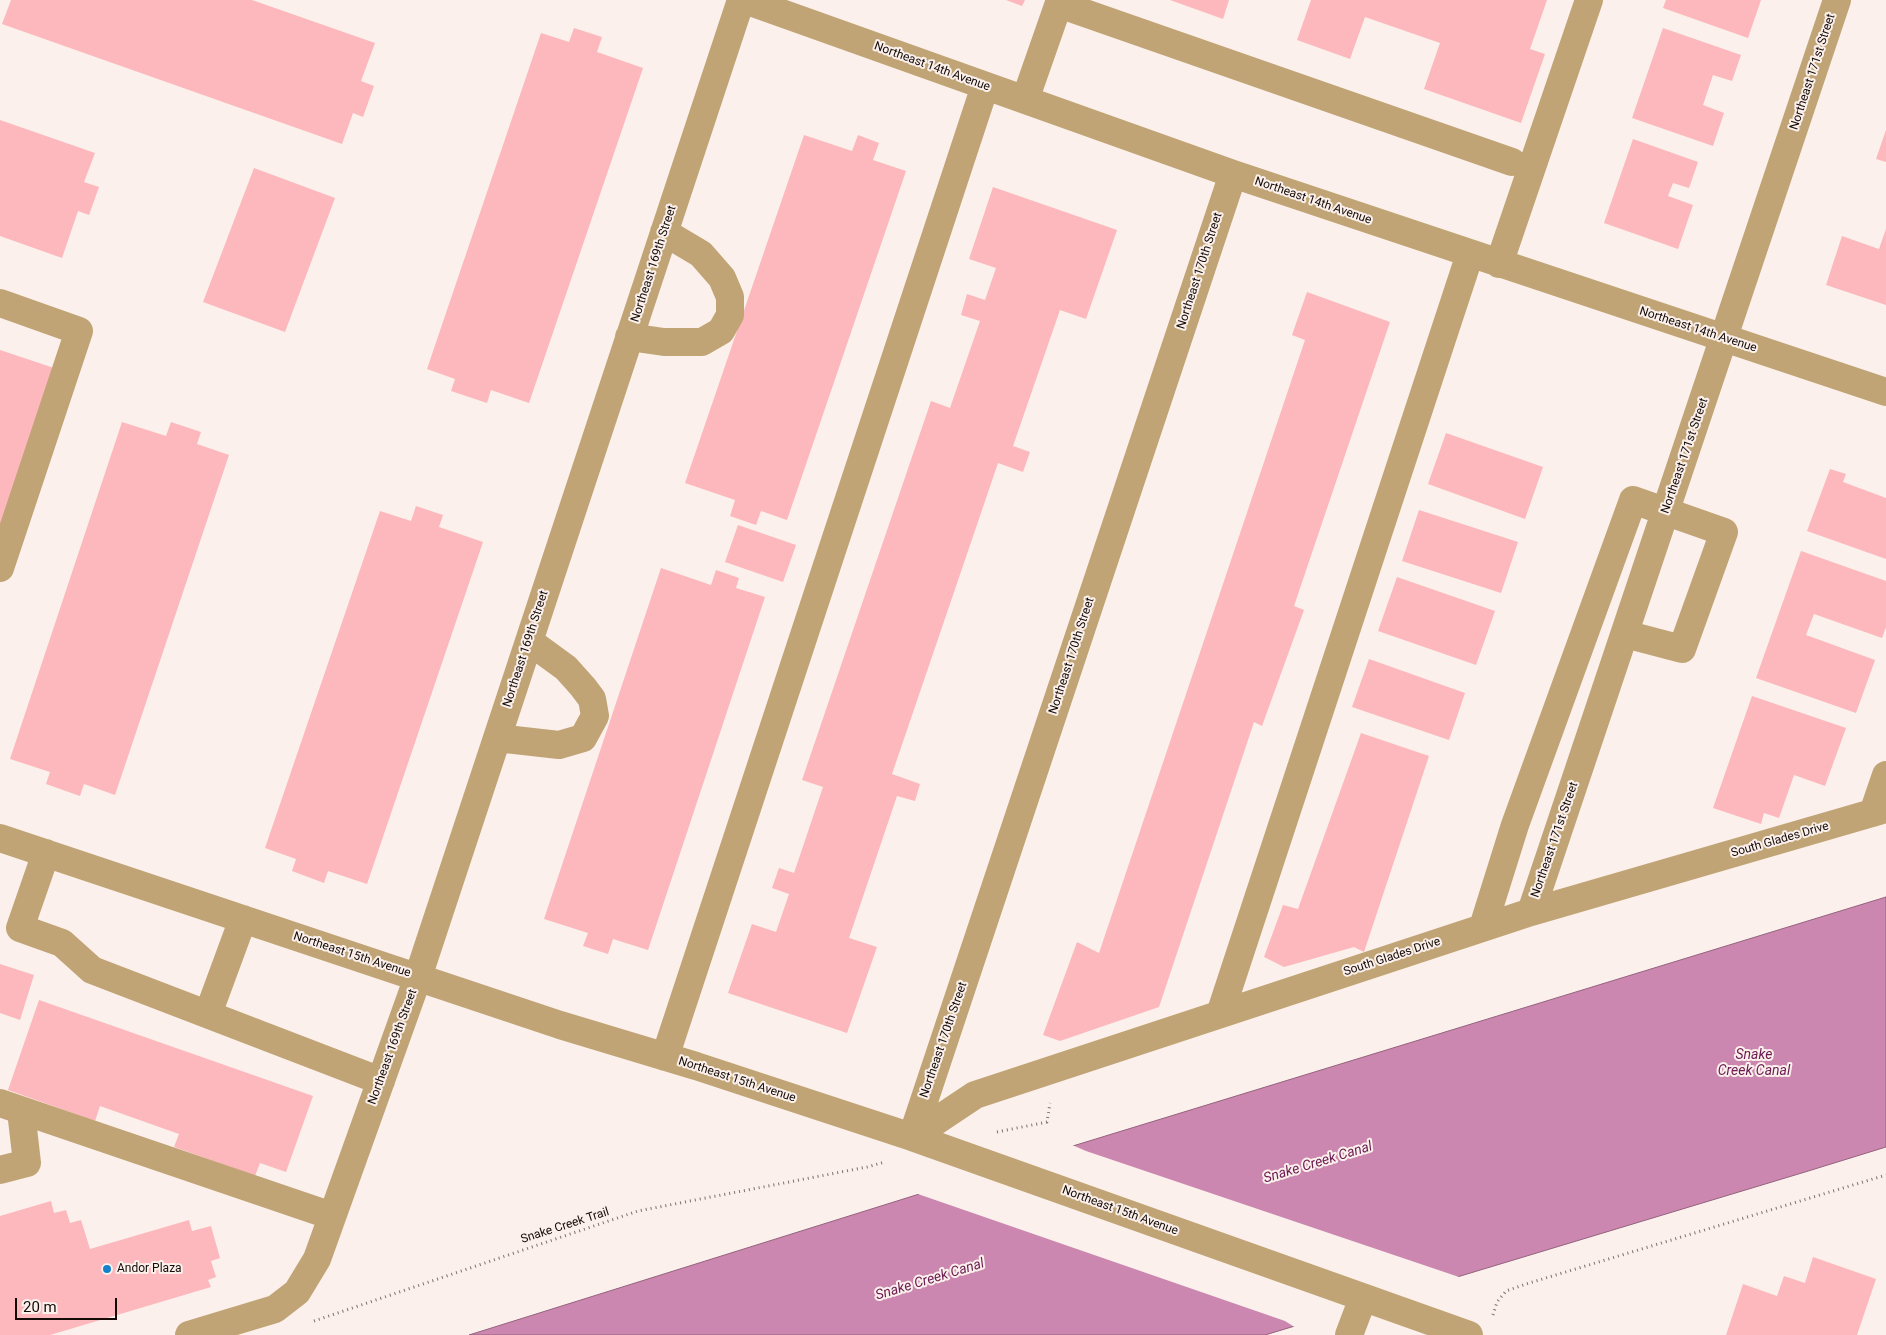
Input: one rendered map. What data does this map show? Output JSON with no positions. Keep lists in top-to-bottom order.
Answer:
{
  "streets": {
    "street": [
      "Northeast 14th Avenue",
      "Northeast 171st Street",
      "Northeast 169th Street",
      "Northeast 170th Street",
      "South Glades Drive",
      "Northeast 15th Avenue"
    ],
    "path": ["Snake Creek Trail"]
  },
  "crossings": [
    ["Northeast 14th Avenue", "Northeast 171st Street"],
    ["Northeast 14th Avenue", "Northeast 170th Street"],
    ["Northeast 171st Street", "South Glades Drive"],
    ["Northeast 169th Street", "Northeast 15th Avenue"],
    ["Northeast 170th Street", "South Glades Drive"],
    ["Northeast 170th Street", "Northeast 15th Avenue"],
    ["South Glades Drive", "Northeast 15th Avenue"]
  ],
  "water": ["Snake Creek Canal"],
  "places": ["Andor Plaza"],
  "scale_bar": "20 m"
}
